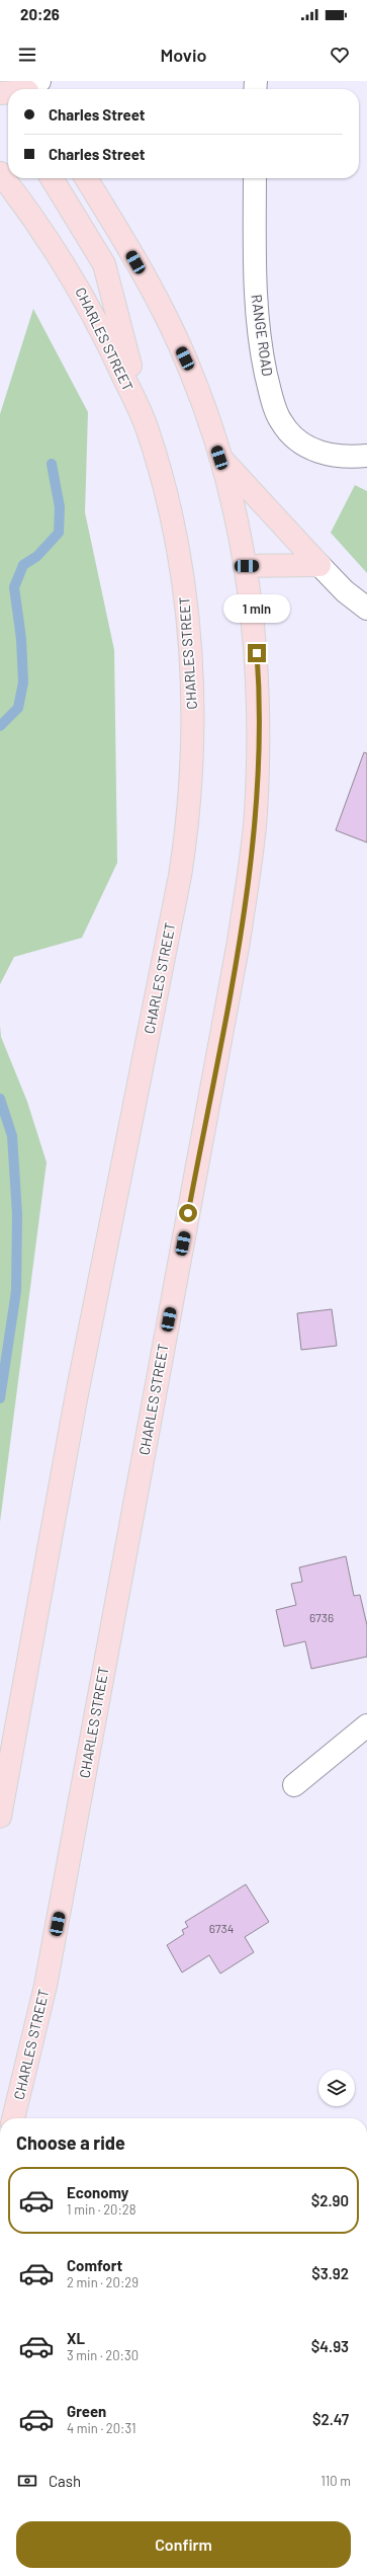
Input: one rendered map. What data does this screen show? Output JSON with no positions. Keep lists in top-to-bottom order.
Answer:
{
  "streets": {
    "main road": ["CHARLES STREET"],
    "street": ["RANGE ROAD"]
  },
  "house_numbers": ["6736", "6734"],
  "page": {
    "status": "20:26",
    "header": "Movio",
    "banner": ["Charles Street", "Charles Street"],
    "bubble": "1 min",
    "heading": "Choose a ride",
    "list": [
      {
        "name": "Economy",
        "note": "1 min · 20:28",
        "value": "$2.90"
      },
      {
        "name": "Comfort",
        "note": "2 min · 20:29",
        "value": "$3.92"
      },
      {
        "name": "XL",
        "note": "3 min · 20:30",
        "value": "$4.93"
      },
      {
        "name": "Green",
        "note": "4 min · 20:31",
        "value": "$2.47"
      }
    ],
    "pay": ["Cash", "110 m"],
    "buttons": "Confirm"
  }
}
